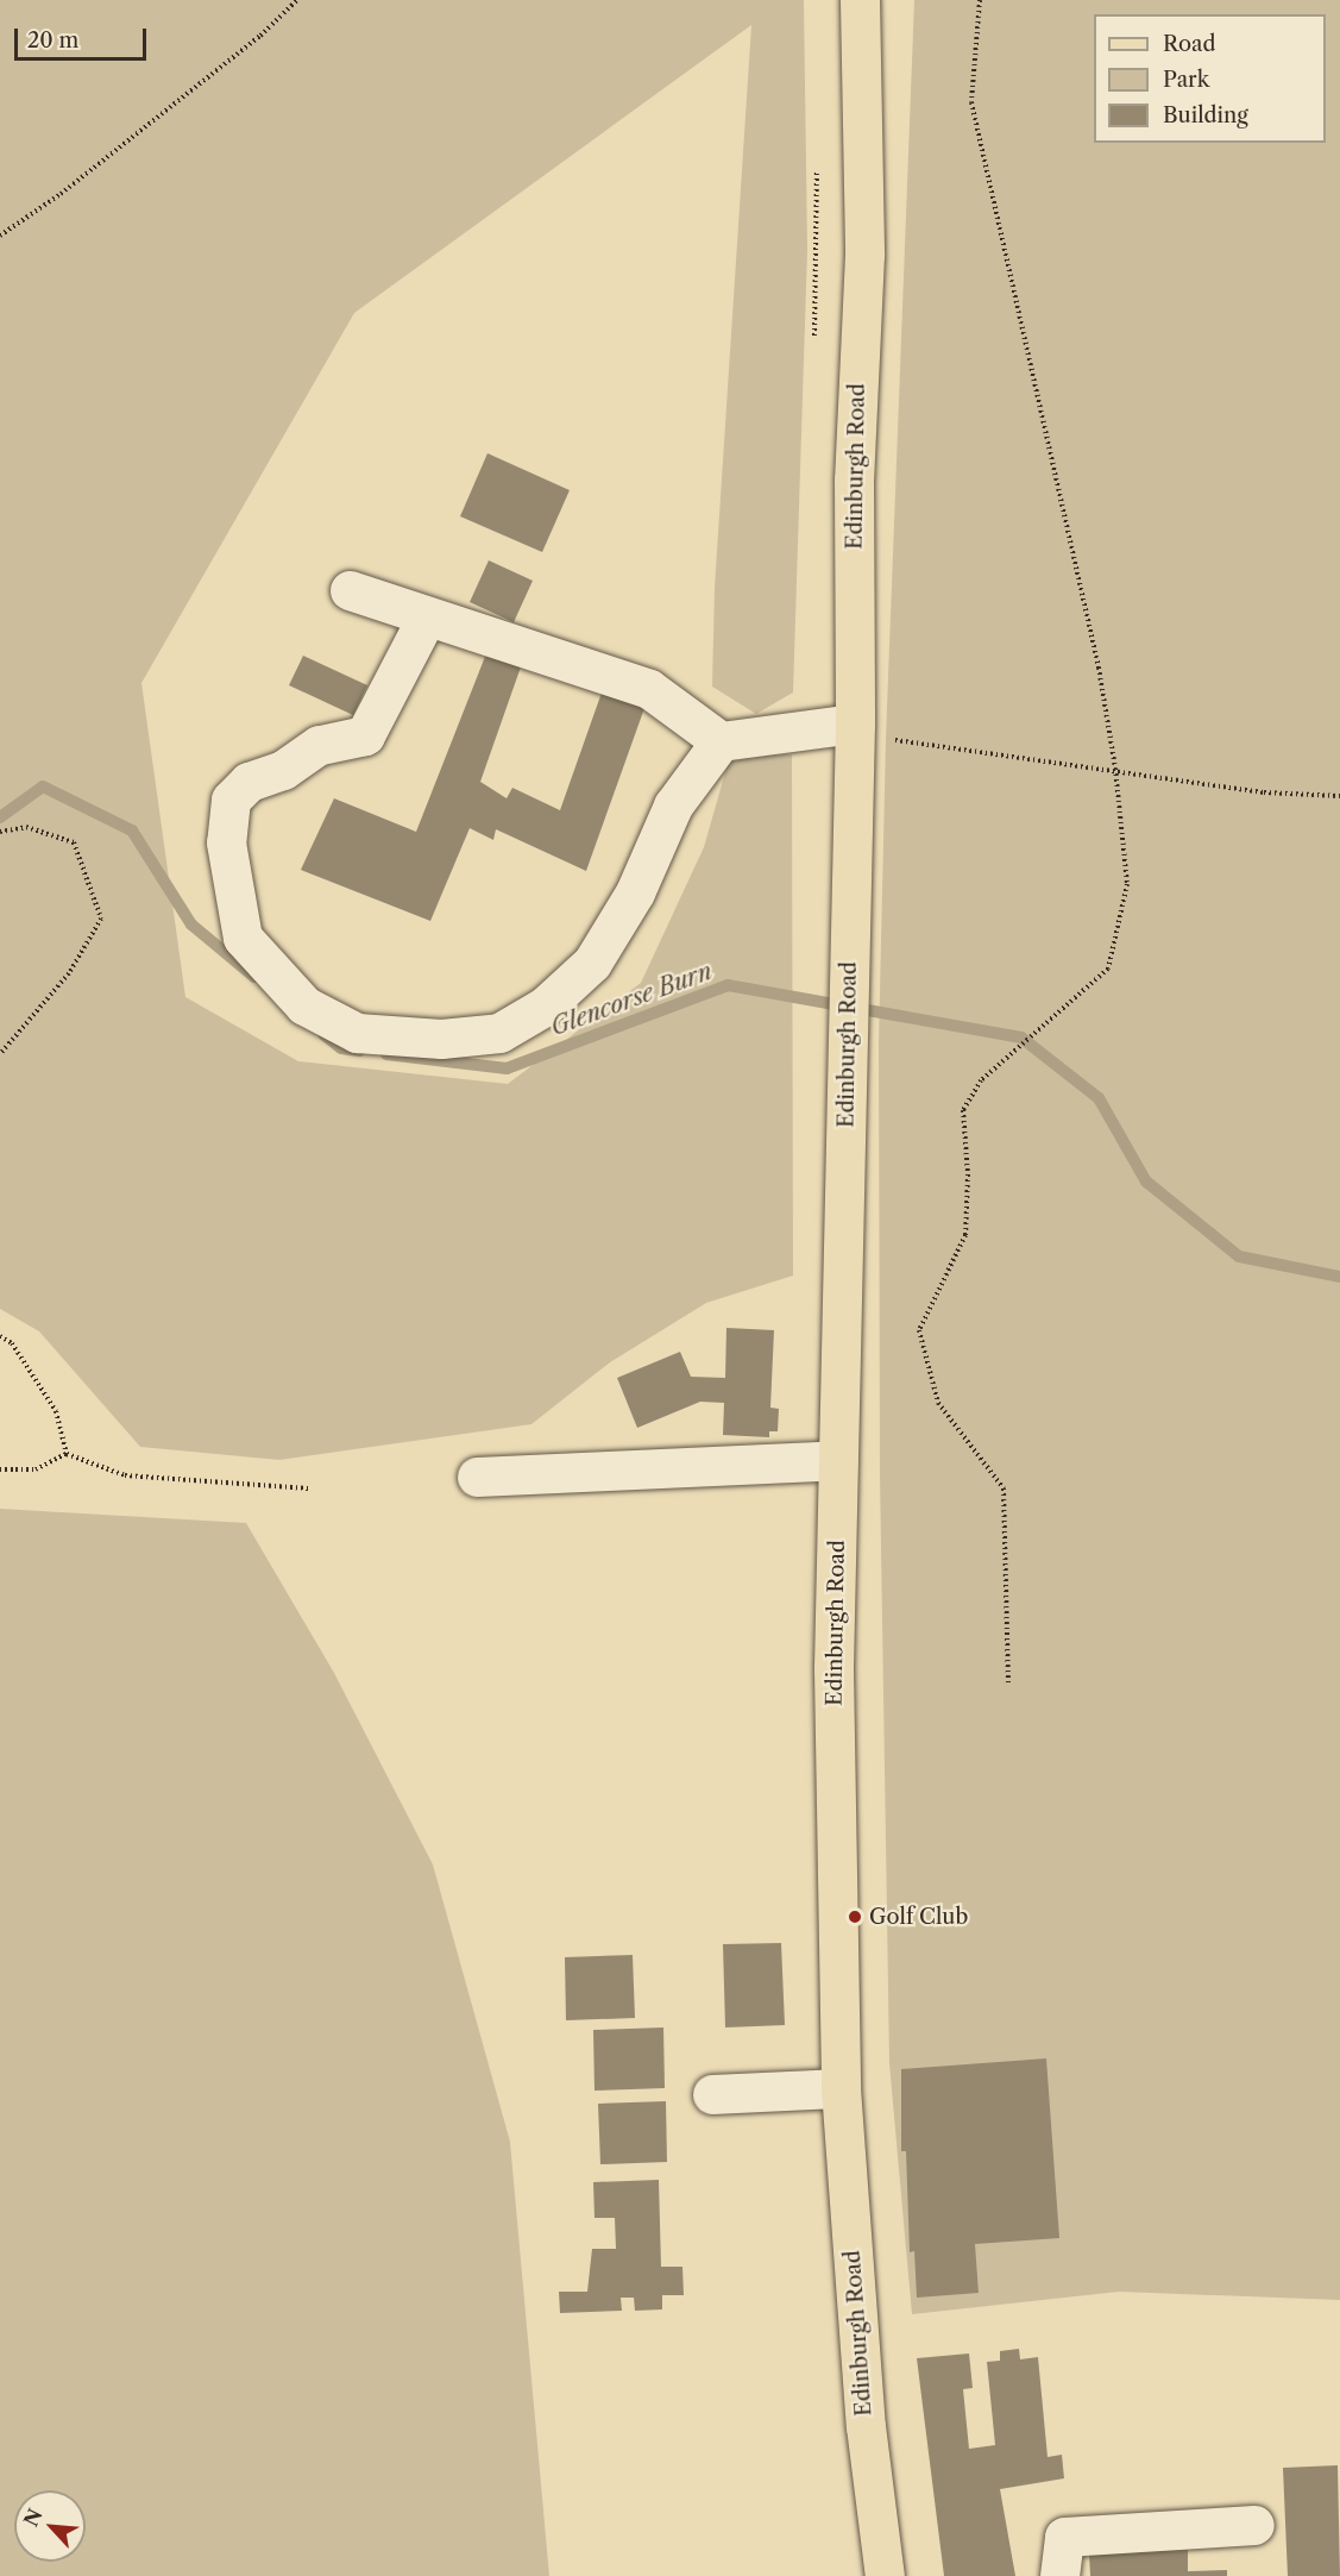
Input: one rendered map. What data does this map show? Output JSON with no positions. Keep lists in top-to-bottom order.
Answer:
{
  "streets": {
    "main road": ["Edinburgh Road"]
  },
  "water": ["Glencorse Burn"],
  "places": ["Golf Club"],
  "legend": ["Road", "Park", "Building"],
  "scale_bar": "20 m",
  "north": "top left"
}
